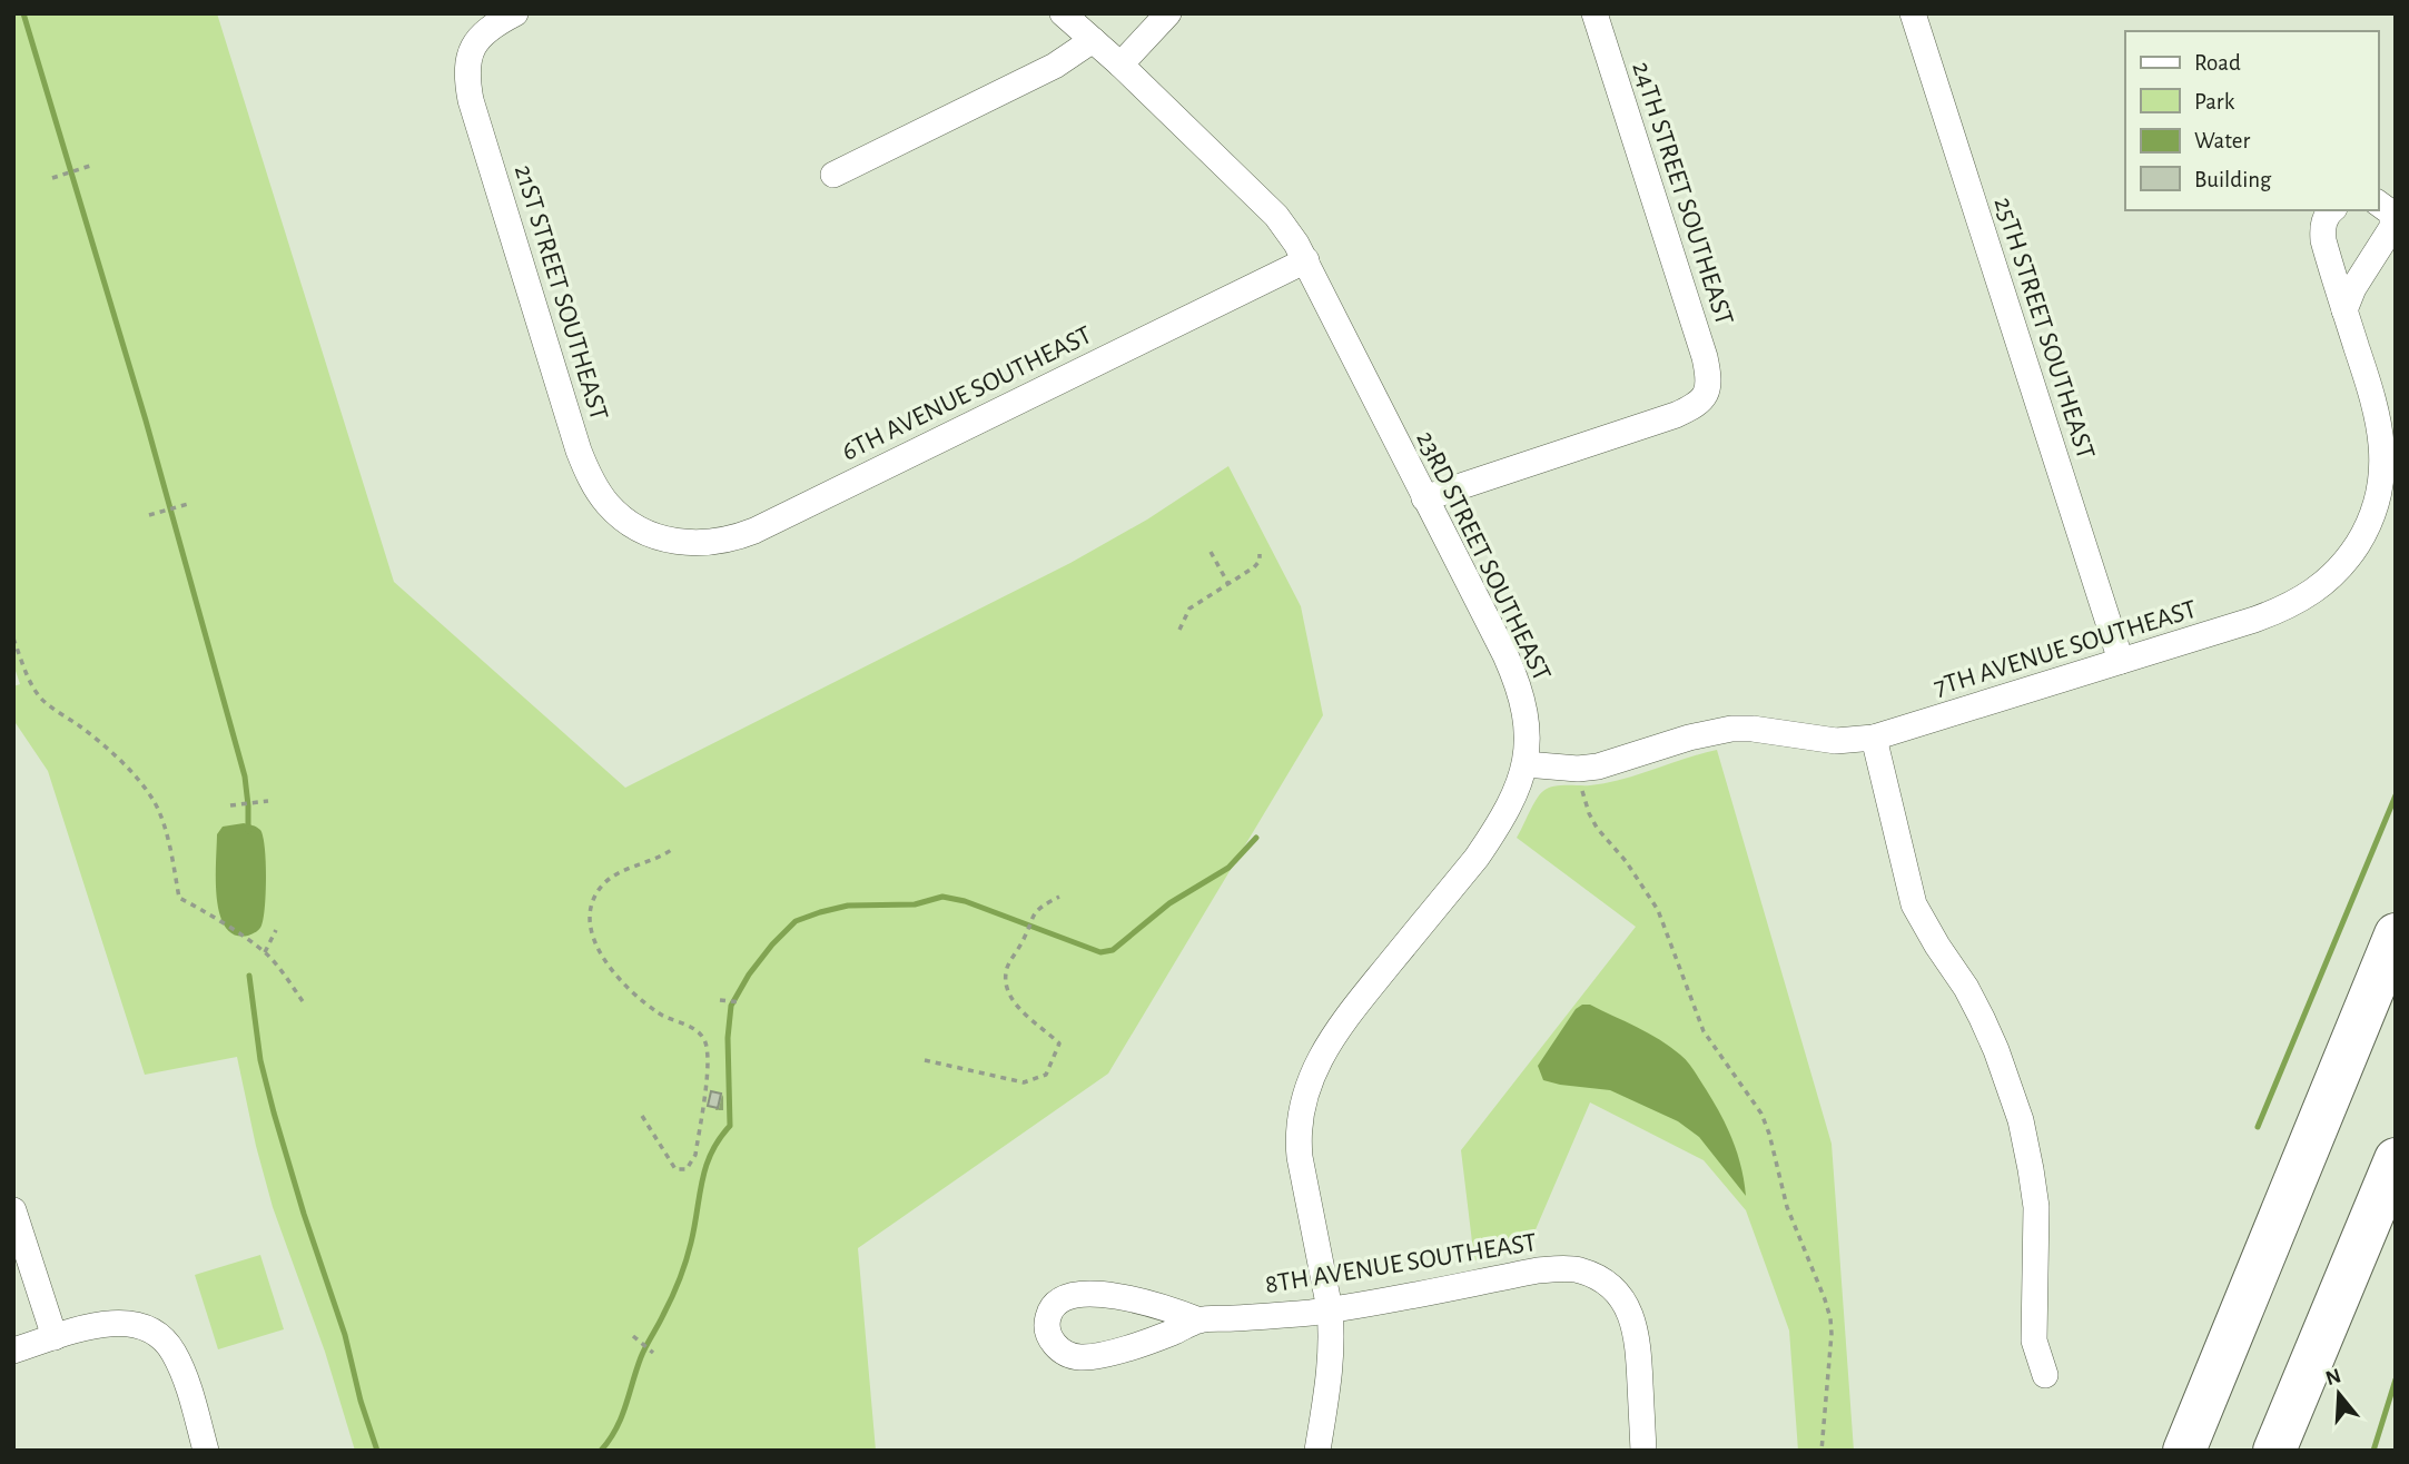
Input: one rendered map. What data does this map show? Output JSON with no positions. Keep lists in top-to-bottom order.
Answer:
{
  "streets": {
    "street": [
      "24TH STREET SOUTHEAST",
      "21ST STREET SOUTHEAST",
      "25TH STREET SOUTHEAST",
      "6TH AVENUE SOUTHEAST",
      "23RD STREET SOUTHEAST",
      "7TH AVENUE SOUTHEAST",
      "8TH AVENUE SOUTHEAST"
    ]
  },
  "crossings": [
    ["24TH STREET SOUTHEAST", "23RD STREET SOUTHEAST"],
    ["21ST STREET SOUTHEAST", "6TH AVENUE SOUTHEAST"],
    ["25TH STREET SOUTHEAST", "7TH AVENUE SOUTHEAST"],
    ["6TH AVENUE SOUTHEAST", "23RD STREET SOUTHEAST"],
    ["23RD STREET SOUTHEAST", "7TH AVENUE SOUTHEAST"],
    ["23RD STREET SOUTHEAST", "8TH AVENUE SOUTHEAST"]
  ],
  "legend": [
    "Road",
    "Park",
    "Water",
    "Building"
  ],
  "north": "top"
}
